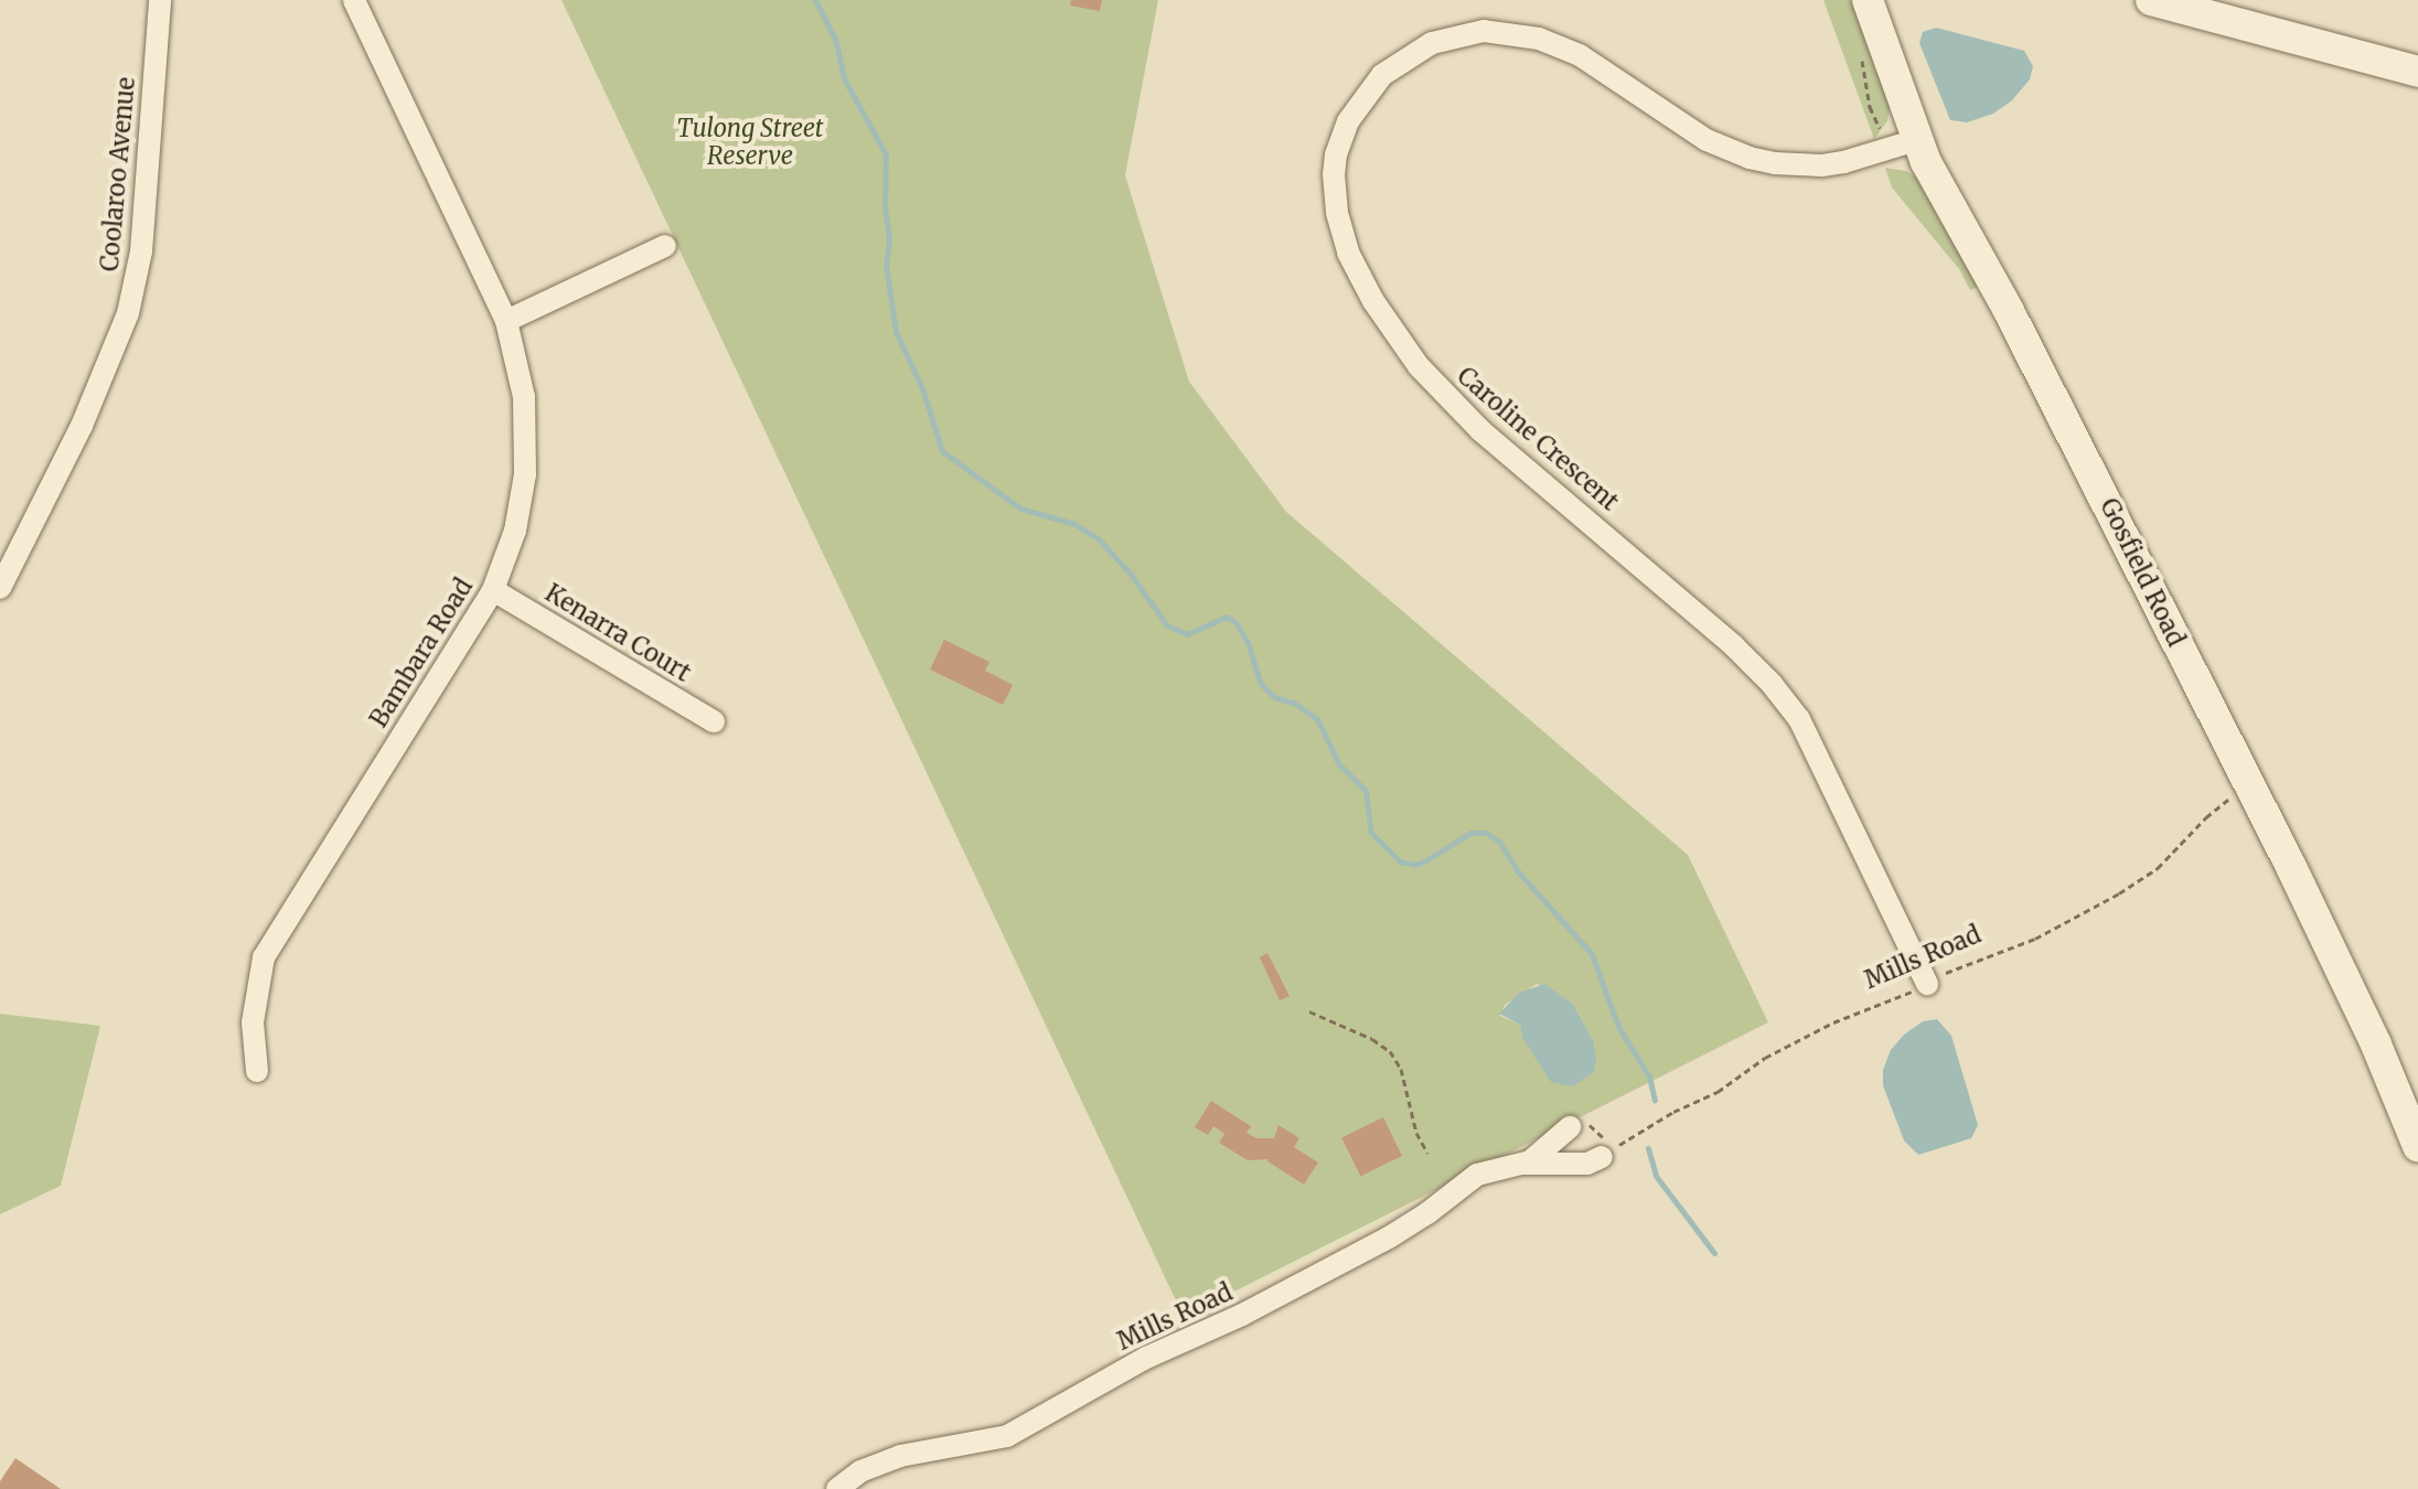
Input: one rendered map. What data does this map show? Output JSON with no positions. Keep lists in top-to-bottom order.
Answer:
{
  "streets": {
    "street": [
      "Coolaroo Avenue",
      "Caroline Crescent",
      "Gosfield Road",
      "Kenarra Court",
      "Bambara Road",
      "Mills Road"
    ]
  },
  "crossings": [
    ["Caroline Crescent", "Gosfield Road"],
    ["Caroline Crescent", "Mills Road"],
    ["Gosfield Road", "Mills Road"],
    ["Kenarra Court", "Bambara Road"]
  ],
  "parks": ["Tulong Street Reserve"]
}
